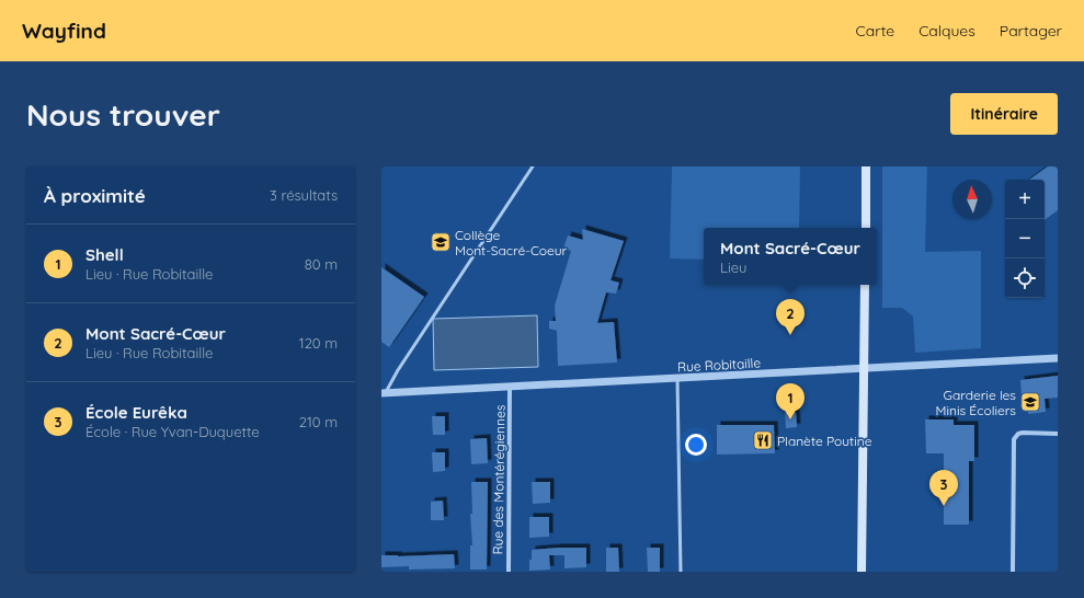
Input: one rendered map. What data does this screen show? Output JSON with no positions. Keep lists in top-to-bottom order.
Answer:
{
  "streets": {
    "street": ["Rue Robitaille", "Rue des Montérégiennes"]
  },
  "crossings": [
    ["Rue Robitaille", "Rue des Montérégiennes"]
  ],
  "places": {
    "school or university": ["Collège Mont-Sacré-Coeur", "Garderie les Minis Écoliers"],
    "restaurant": ["Planète Poutine"]
  },
  "north": "top",
  "page": {
    "header": "Wayfind",
    "nav": ["Carte", "Calques", "Partager"],
    "buttons": "Itinéraire",
    "title": "Nous trouver",
    "heading": ["À proximité", "3 résultats"],
    "map_buttons": ["+", "−"],
    "list": [
      {
        "mark": "1",
        "name": "Shell",
        "note": "Lieu · Rue Robitaille",
        "value": "80 m"
      },
      {
        "mark": "2",
        "name": "Mont Sacré-Cœur",
        "note": "Lieu · Rue Robitaille",
        "value": "120 m"
      },
      {
        "mark": "3",
        "name": "École Eurêka",
        "note": "École · Rue Yvan-Duquette",
        "value": "210 m"
      }
    ],
    "popup": ["Mont Sacré-Cœur", "Lieu"],
    "pins": ["2", "1", "3"]
  }
}
